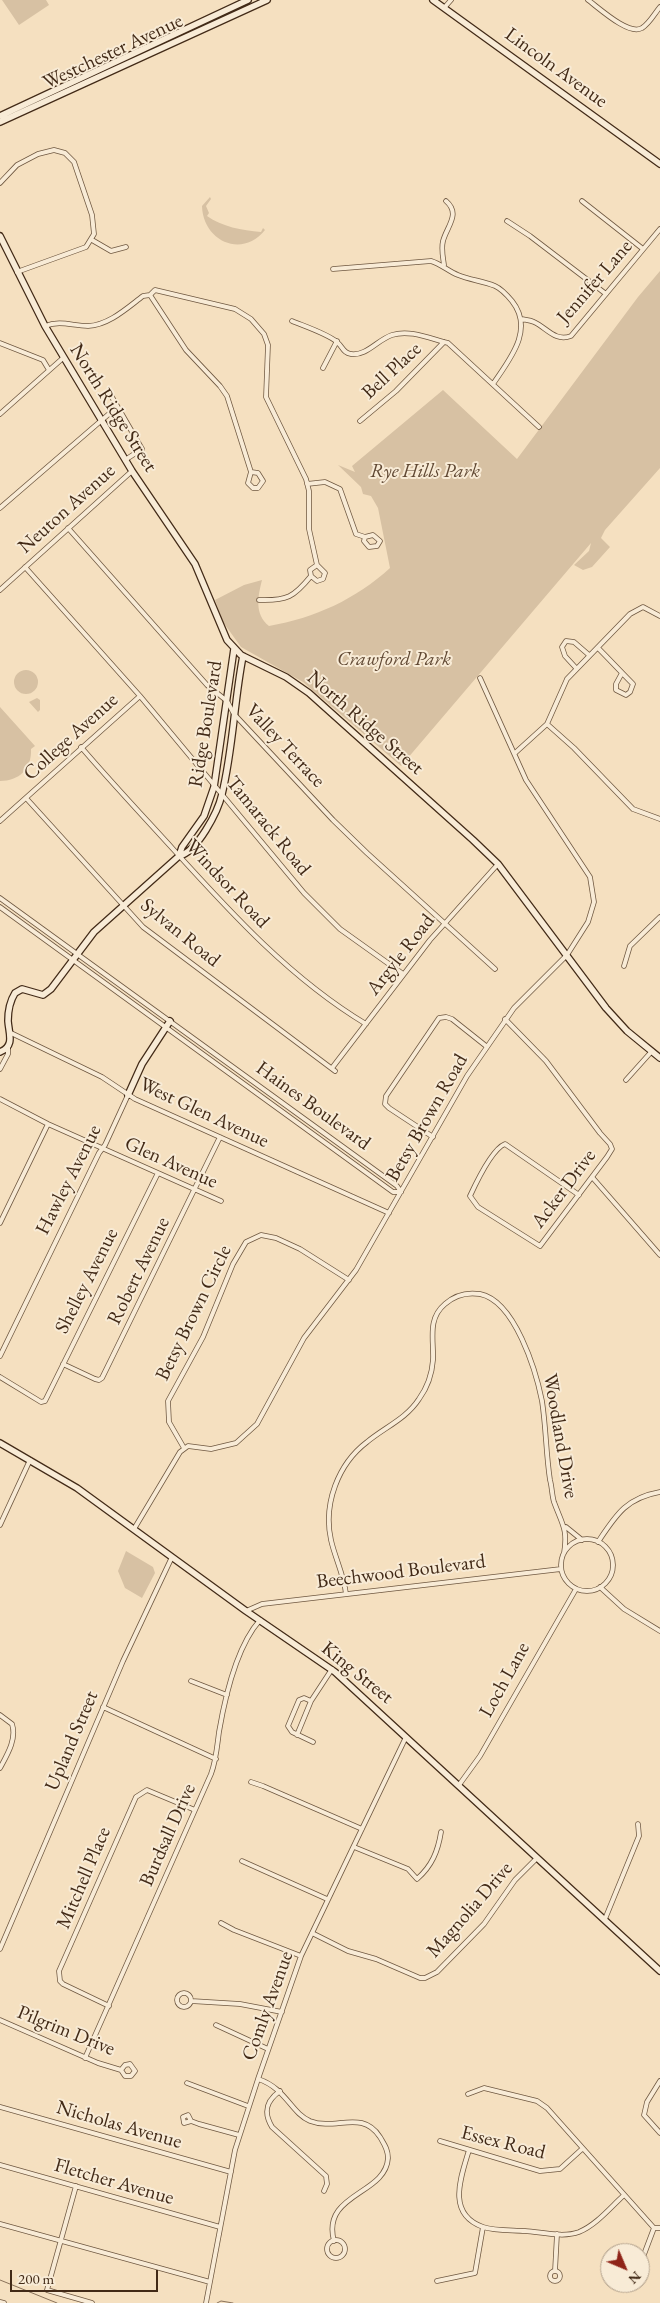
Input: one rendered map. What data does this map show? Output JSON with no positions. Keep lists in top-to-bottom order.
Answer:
{
  "streets": {
    "street": [
      "Westchester Avenue",
      "Lincoln Avenue",
      "Jennifer Lane",
      "Bell Place",
      "North Ridge Street",
      "Neuton Avenue",
      "Ridge Boulevard",
      "College Avenue",
      "Valley Terrace",
      "Tamarack Road",
      "Windsor Road",
      "Sylvan Road",
      "Argyle Road",
      "Haines Boulevard",
      "West Glen Avenue",
      "Betsy Brown Road",
      "Glen Avenue",
      "Hawley Avenue",
      "Acker Drive",
      "Robert Avenue",
      "Shelley Avenue",
      "Betsy Brown Circle",
      "Woodland Drive",
      "Beechwood Boulevard",
      "King Street",
      "Loch Lane",
      "Upland Street",
      "Burdsall Drive",
      "Mitchell Place",
      "Magnolia Drive",
      "Comly Avenue",
      "Pilgrim Drive",
      "Nicholas Avenue",
      "Essex Road",
      "Fletcher Avenue"
    ]
  },
  "crossings": [
    ["North Ridge Street", "Neuton Avenue"],
    ["North Ridge Street", "Ridge Boulevard"],
    ["North Ridge Street", "Argyle Road"],
    ["North Ridge Street", "Betsy Brown Road"],
    ["Neuton Avenue", "Valley Terrace"],
    ["Neuton Avenue", "Tamarack Road"],
    ["Ridge Boulevard", "Valley Terrace"],
    ["Ridge Boulevard", "Tamarack Road"],
    ["Ridge Boulevard", "Windsor Road"],
    ["Ridge Boulevard", "Sylvan Road"],
    ["Ridge Boulevard", "Haines Boulevard"],
    ["Ridge Boulevard", "West Glen Avenue"],
    ["College Avenue", "Tamarack Road"],
    ["College Avenue", "Windsor Road"],
    ["College Avenue", "Sylvan Road"],
    ["Valley Terrace", "Argyle Road"],
    ["Tamarack Road", "Argyle Road"],
    ["Windsor Road", "Argyle Road"],
    ["Sylvan Road", "Argyle Road"],
    ["Haines Boulevard", "Betsy Brown Road"],
    ["Haines Boulevard", "Hawley Avenue"],
    ["West Glen Avenue", "Betsy Brown Road"],
    ["West Glen Avenue", "Hawley Avenue"],
    ["West Glen Avenue", "Robert Avenue"],
    ["Betsy Brown Road", "Acker Drive"],
    ["Betsy Brown Road", "Betsy Brown Circle"],
    ["Glen Avenue", "Hawley Avenue"],
    ["Glen Avenue", "Robert Avenue"],
    ["Glen Avenue", "Shelley Avenue"],
    ["Robert Avenue", "Shelley Avenue"],
    ["Woodland Drive", "Beechwood Boulevard"],
    ["Woodland Drive", "Loch Lane"],
    ["Beechwood Boulevard", "King Street"],
    ["Beechwood Boulevard", "Loch Lane"],
    ["King Street", "Loch Lane"],
    ["King Street", "Upland Street"],
    ["King Street", "Burdsall Drive"],
    ["King Street", "Magnolia Drive"],
    ["King Street", "Comly Avenue"],
    ["Burdsall Drive", "Mitchell Place"],
    ["Burdsall Drive", "Pilgrim Drive"],
    ["Magnolia Drive", "Comly Avenue"],
    ["Comly Avenue", "Nicholas Avenue"],
    ["Comly Avenue", "Fletcher Avenue"]
  ],
  "parks": ["Rye Hills Park", "Crawford Park"],
  "scale_bar": "200 m",
  "north": "bottom right"
}
